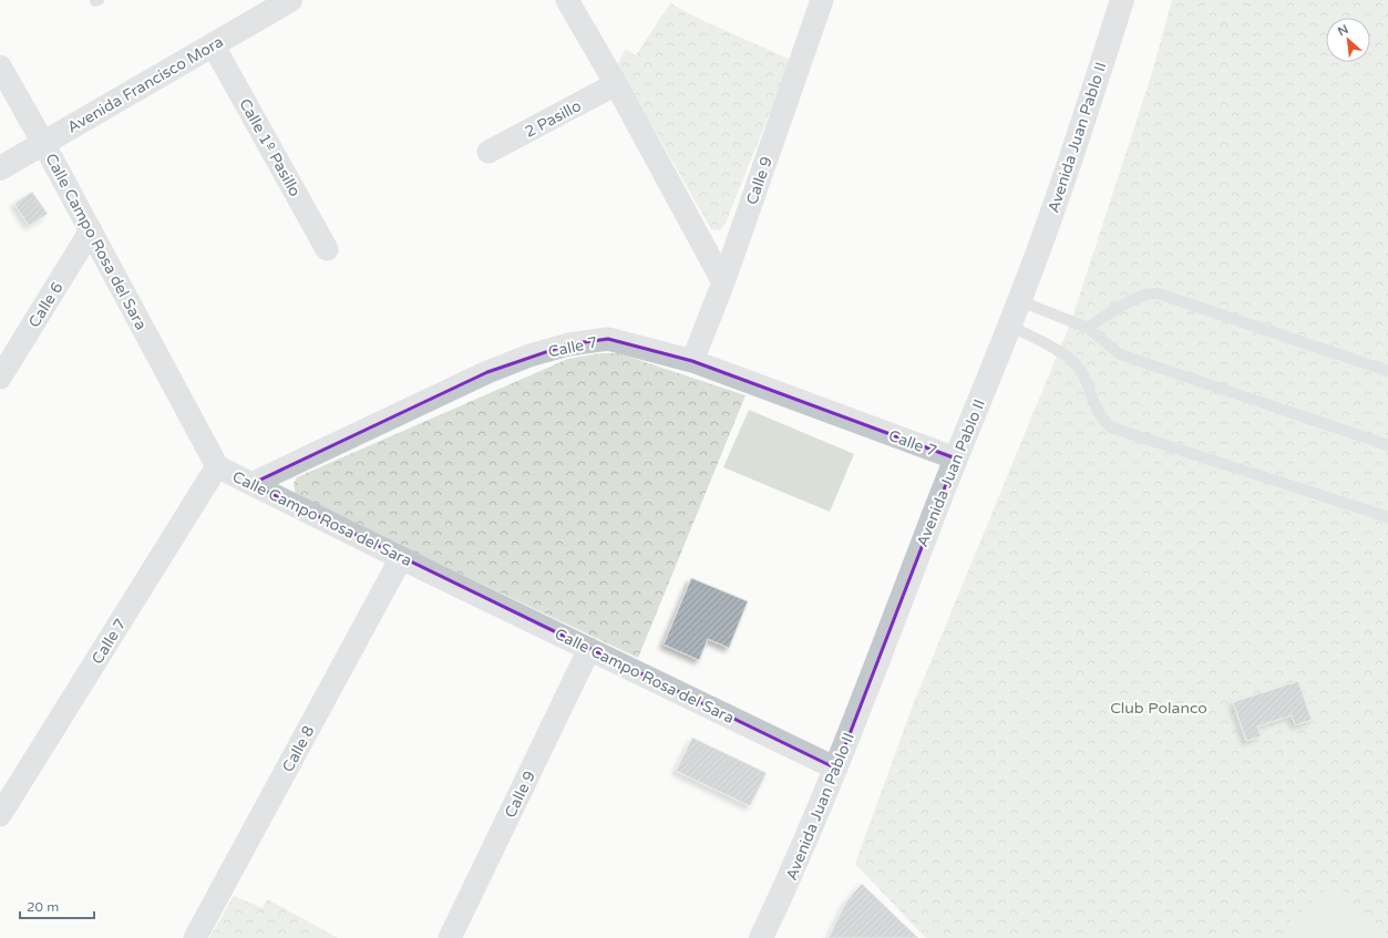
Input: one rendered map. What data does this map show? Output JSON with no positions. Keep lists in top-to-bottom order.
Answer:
{
  "streets": {
    "street": [
      "Avenida Francisco Mora",
      "2 Pasillo",
      "Avenida Juan Pablo II",
      "Calle 1º Pasillo",
      "Calle 9",
      "Calle Campo Rosa del Sara",
      "Calle 6",
      "Calle 7",
      "Calle 8"
    ]
  },
  "crossings": [
    ["Avenida Francisco Mora", "Calle 1º Pasillo"],
    ["Avenida Francisco Mora", "Calle Campo Rosa del Sara"],
    ["Avenida Juan Pablo II", "Calle Campo Rosa del Sara"],
    ["Avenida Juan Pablo II", "Calle 7"],
    ["Calle 9", "Calle Campo Rosa del Sara"],
    ["Calle 9", "Calle 7"],
    ["Calle Campo Rosa del Sara", "Calle 6"],
    ["Calle Campo Rosa del Sara", "Calle 7"],
    ["Calle Campo Rosa del Sara", "Calle 8"]
  ],
  "parks": ["Club Polanco"],
  "scale_bar": "20 m",
  "north": "top left"
}
